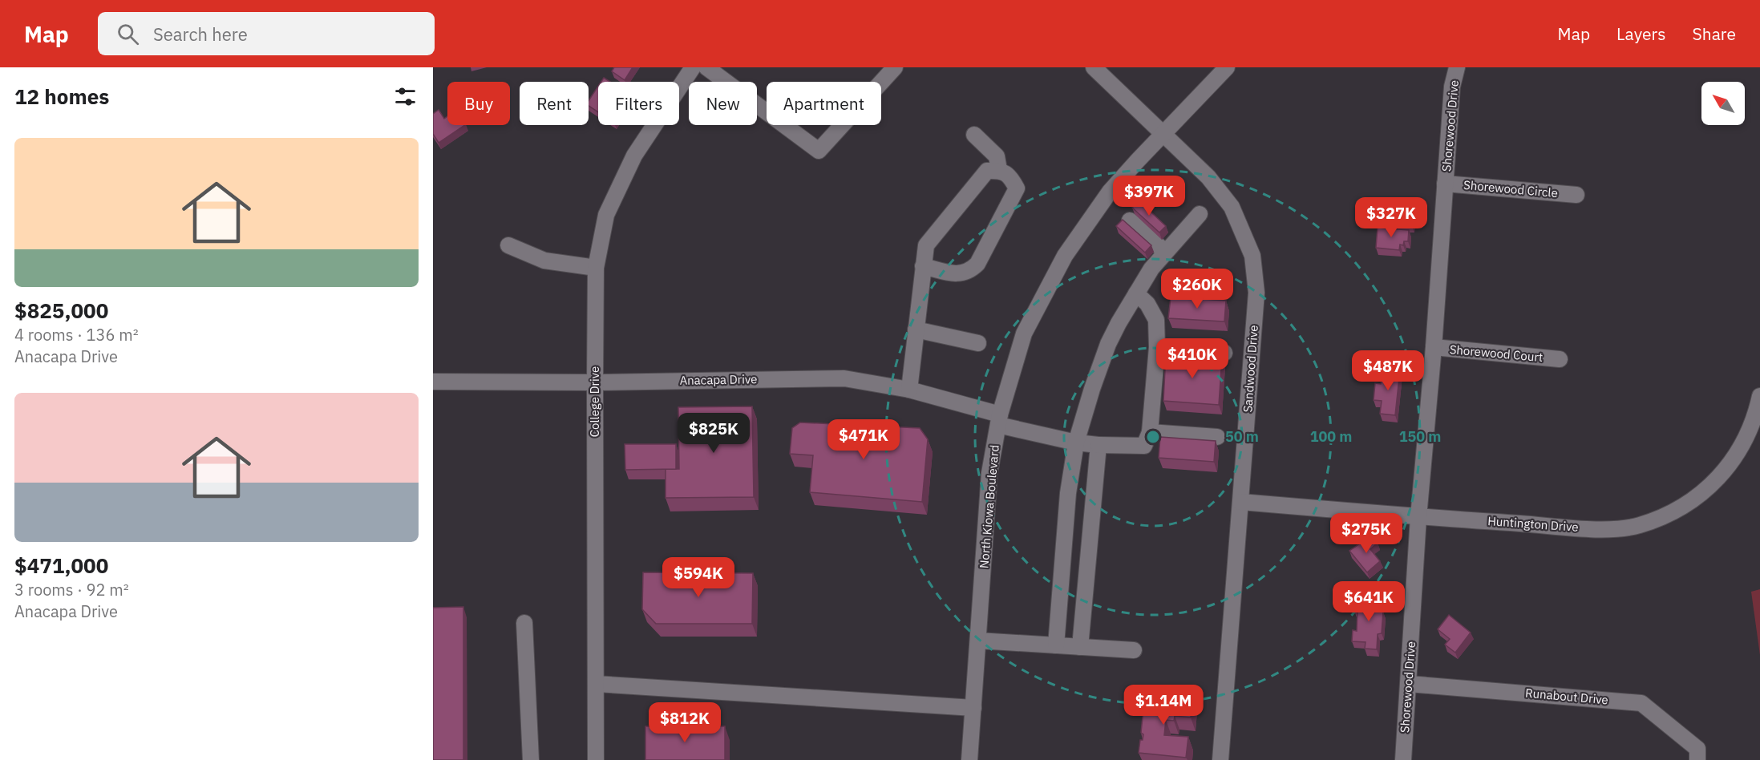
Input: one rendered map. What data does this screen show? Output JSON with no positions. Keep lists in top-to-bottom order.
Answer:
{
  "streets": {
    "street": [
      "Shorewood Drive",
      "Shorewood Circle",
      "Shorewood Court",
      "Sandwood Drive",
      "Anacapa Drive",
      "College Drive",
      "North Kiowa Boulevard",
      "Huntington Drive",
      "Runabout Drive"
    ]
  },
  "crossings": [
    ["Shorewood Drive", "Shorewood Circle"],
    ["Shorewood Drive", "Shorewood Court"],
    ["Shorewood Drive", "Huntington Drive"],
    ["Shorewood Drive", "Runabout Drive"],
    ["Sandwood Drive", "North Kiowa Boulevard"],
    ["Sandwood Drive", "Huntington Drive"],
    ["Anacapa Drive", "College Drive"],
    ["Anacapa Drive", "North Kiowa Boulevard"]
  ],
  "north": "top left",
  "page": {
    "header": "Map",
    "search": "Search here",
    "nav": ["Map", "Layers", "Share"],
    "heading": "12 homes",
    "chip": [
      "Buy",
      "Rent",
      "Filters",
      "New",
      "Apartment"
    ],
    "list": [
      {
        "name": "$825,000",
        "note": "4 rooms · 136 m² · Anacapa Drive"
      },
      {
        "name": "$471,000",
        "note": "3 rooms · 92 m² · Anacapa Drive"
      }
    ],
    "price": [
      "$397K",
      "$327K",
      "$260K",
      "$410K",
      "$487K",
      "$825K",
      "$471K",
      "$275K",
      "$594K",
      "$641K",
      "$1.14M",
      "$812K"
    ]
  },
  "rings": ["50 m", "100 m", "150 m"]
}
